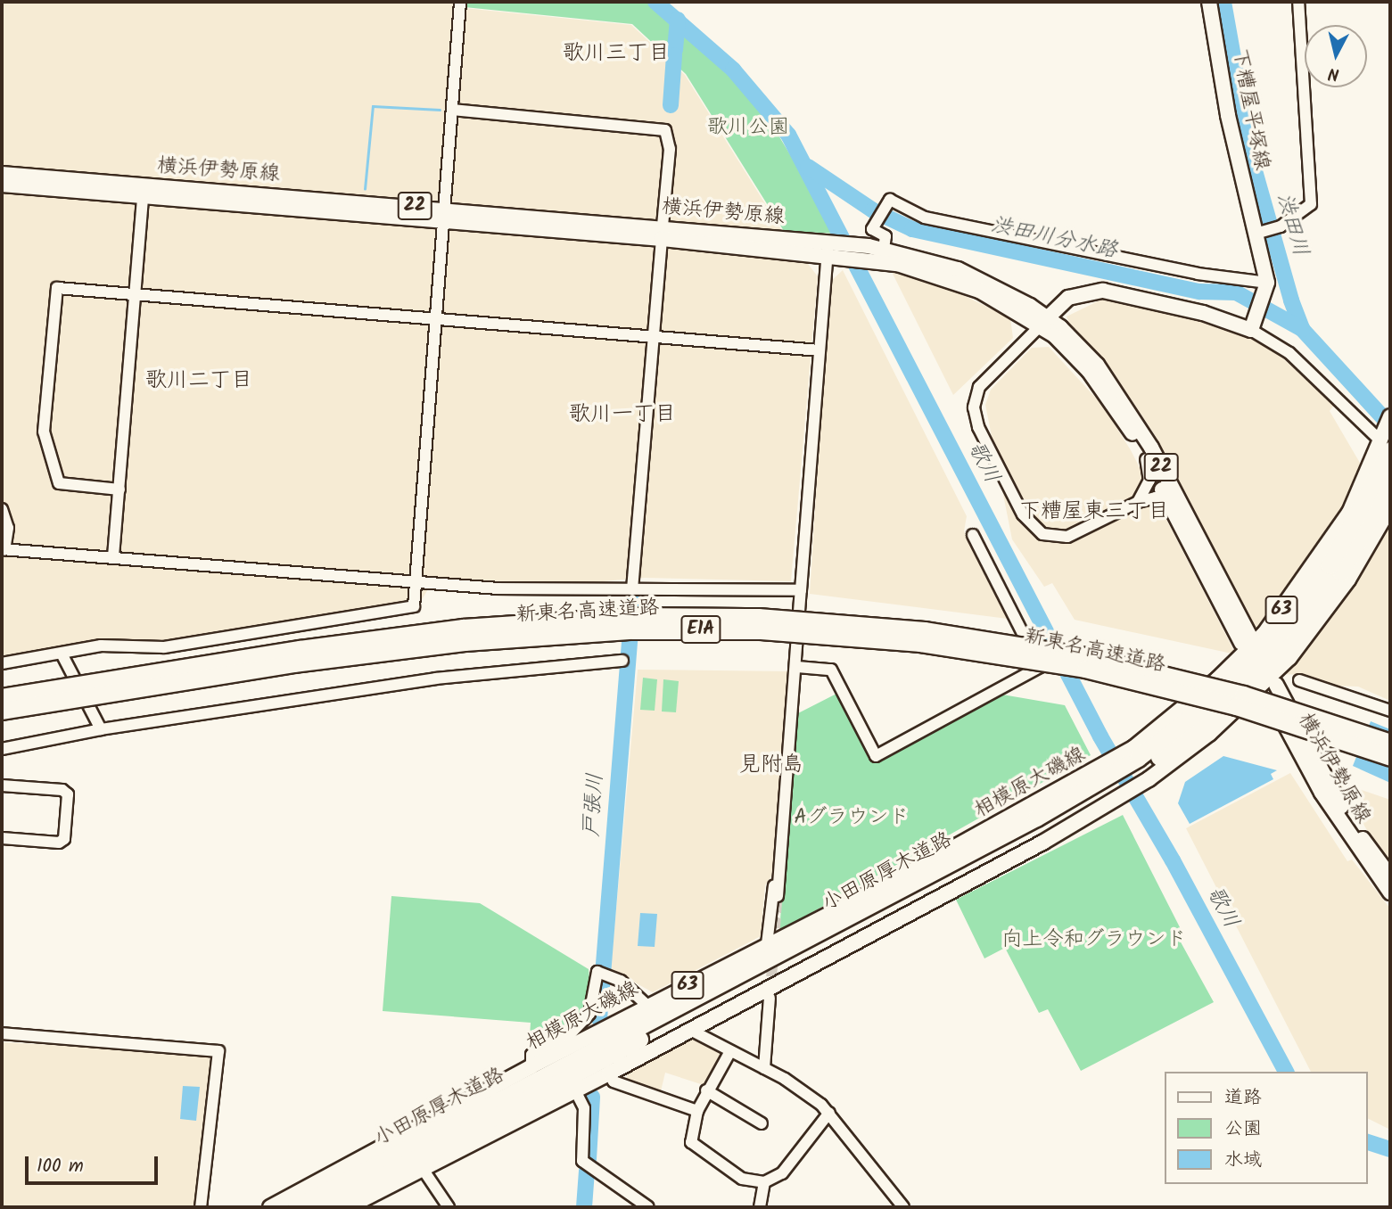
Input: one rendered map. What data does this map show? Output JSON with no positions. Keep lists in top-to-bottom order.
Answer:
{
  "streets": {
    "highway": ["新東名高速道路", "E1A", "小田原厚木道路"],
    "main road": [
      "下糟屋平塚線",
      "横浜伊勢原線",
      "22",
      "63",
      "相模原大磯線"
    ]
  },
  "crossings": [
    ["相模原大磯線", "小田原厚木道路"]
  ],
  "districts": [
    "歌川三丁目",
    "歌川二丁目",
    "歌川一丁目",
    "下糟屋東三丁目",
    "見附島"
  ],
  "water": [
    "渋田川",
    "渋田川分水路",
    "歌川",
    "戸張川"
  ],
  "parks": ["歌川公園", "Aグラウンド", "向上令和グラウンド"],
  "legend": ["道路", "公園", "水域"],
  "scale_bar": "100 m",
  "north": "bottom"
}
